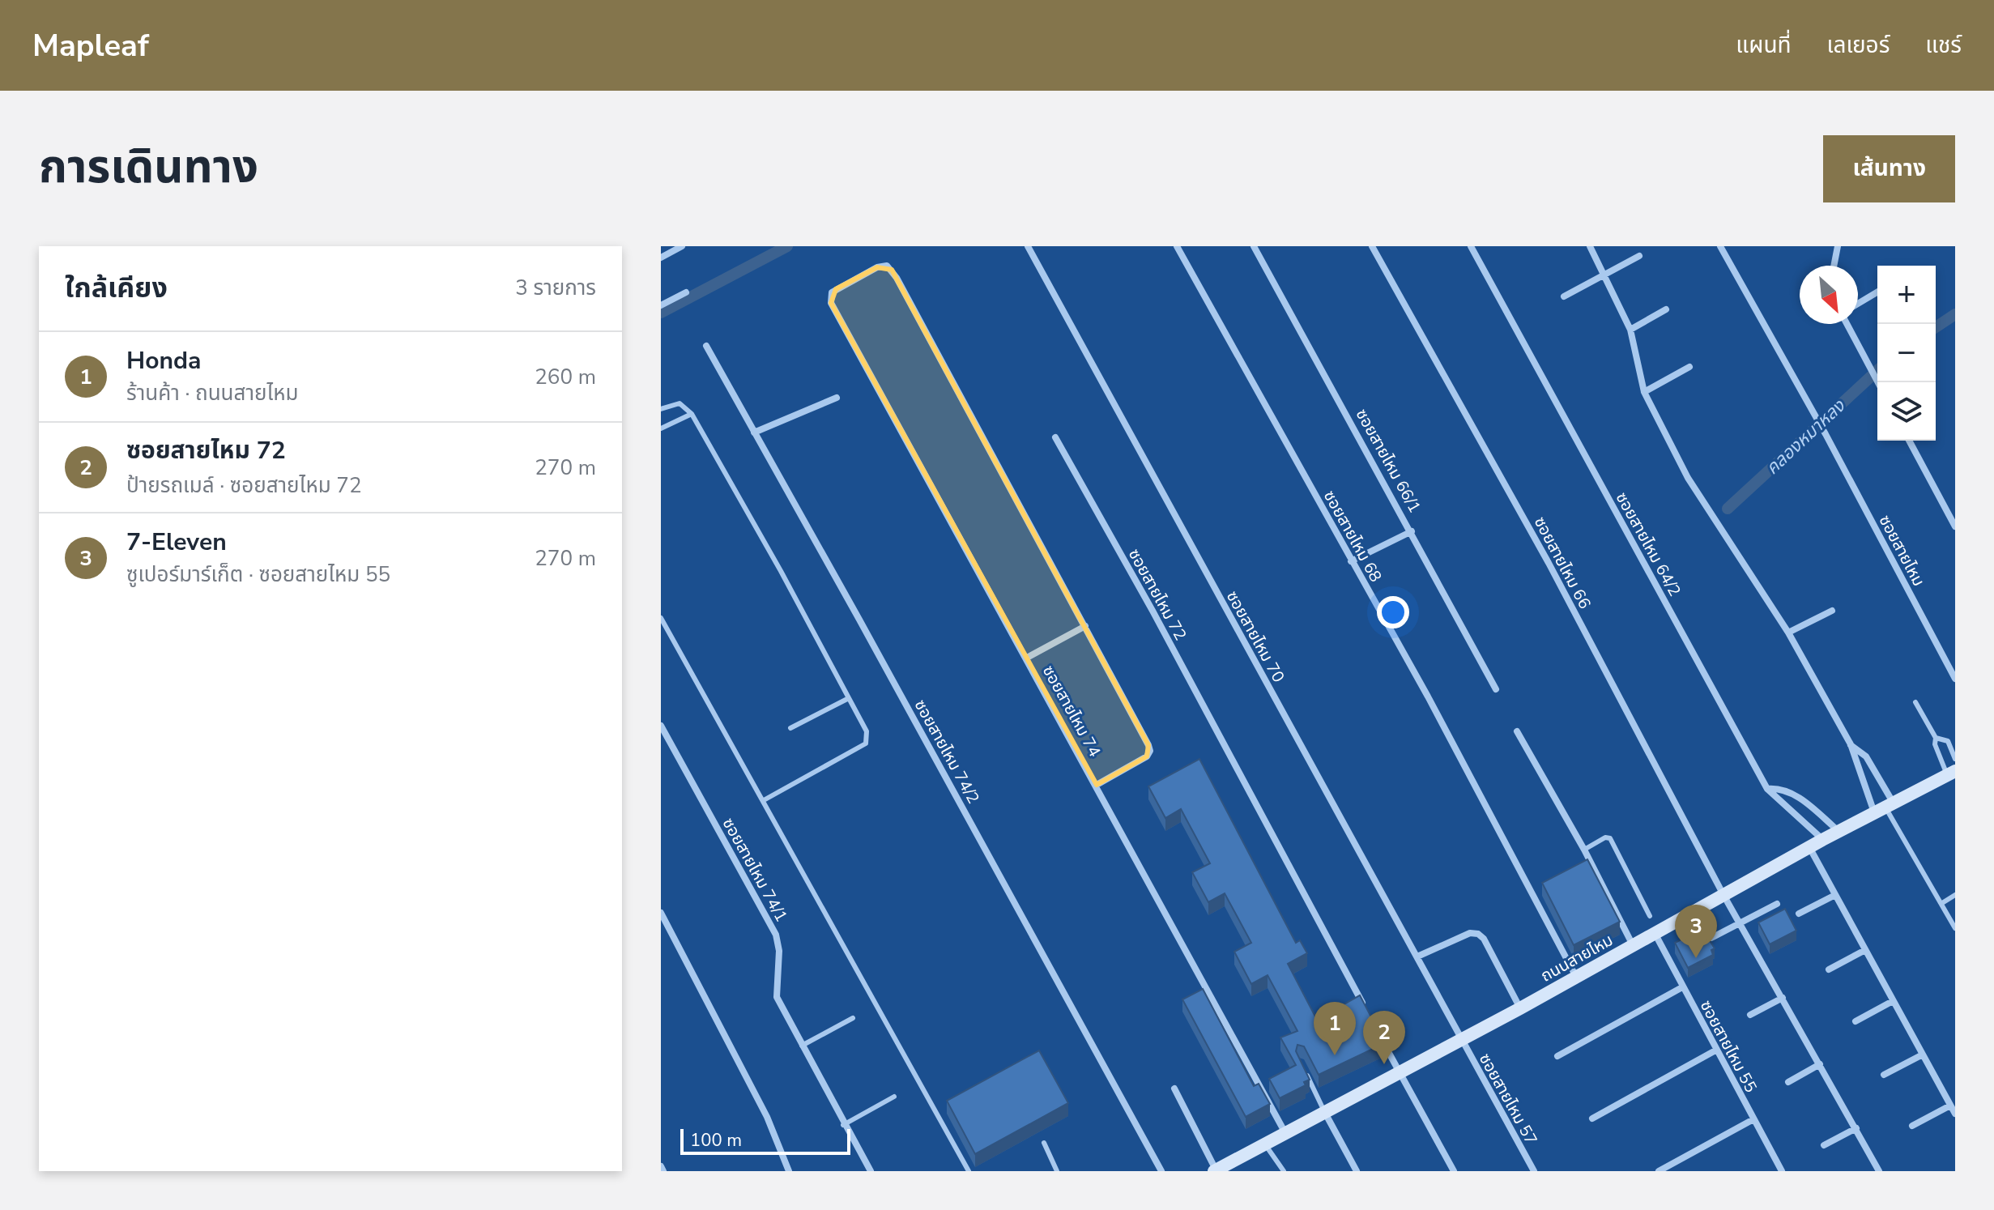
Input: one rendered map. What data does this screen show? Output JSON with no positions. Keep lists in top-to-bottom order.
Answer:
{
  "streets": {
    "main road": ["ถนนสายไหม"],
    "street": [
      "ซอยสายไหม 66/1",
      "ซอยสายไหม 68",
      "ซอยสายไหม 64/2",
      "ซอยสายไหม",
      "ซอยสายไหม 66",
      "ซอยสายไหม 72",
      "ซอยสายไหม 70",
      "ซอยสายไหม 74",
      "ซอยสายไหม 74/2",
      "ซอยสายไหม 74/1",
      "ซอยสายไหม 55",
      "ซอยสายไหม 57"
    ]
  },
  "crossings": [
    ["ซอยสายไหม 68", "ถนนสายไหม"],
    ["ซอยสายไหม 64/2", "ถนนสายไหม"],
    ["ซอยสายไหม 66", "ถนนสายไหม"],
    ["ซอยสายไหม 70", "ถนนสายไหม"],
    ["ซอยสายไหม 70", "ซอยสายไหม 57"],
    ["ซอยสายไหม 74", "ถนนสายไหม"],
    ["ถนนสายไหม", "ซอยสายไหม 55"],
    ["ถนนสายไหม", "ซอยสายไหม 57"]
  ],
  "water": ["คลองหมาหลง"],
  "scale_bar": "100 m",
  "north": "bottom right",
  "page": {
    "header": "Mapleaf",
    "nav": ["แผนที่", "เลเยอร์", "แชร์"],
    "title": "การเดินทาง",
    "buttons": "เส้นทาง",
    "heading": ["ใกล้เคียง", "3 รายการ"],
    "map_buttons": ["+", "−"],
    "list": [
      {
        "mark": "1",
        "name": "Honda",
        "note": "ร้านค้า · ถนนสายไหม",
        "value": "260 m"
      },
      {
        "mark": "2",
        "name": "ซอยสายไหม 72",
        "note": "ป้ายรถเมล์ · ซอยสายไหม 72",
        "value": "270 m"
      },
      {
        "mark": "3",
        "name": "7-Eleven",
        "note": "ซูเปอร์มาร์เก็ต · ซอยสายไหม 55",
        "value": "270 m"
      }
    ],
    "pins": ["3", "1", "2"],
    "scale": "100 m"
  }
}
